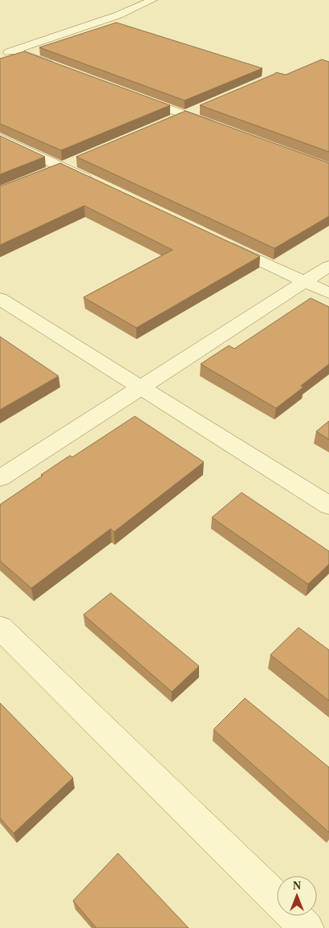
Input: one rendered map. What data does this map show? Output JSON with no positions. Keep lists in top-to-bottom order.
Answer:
{
  "north": "top"
}
